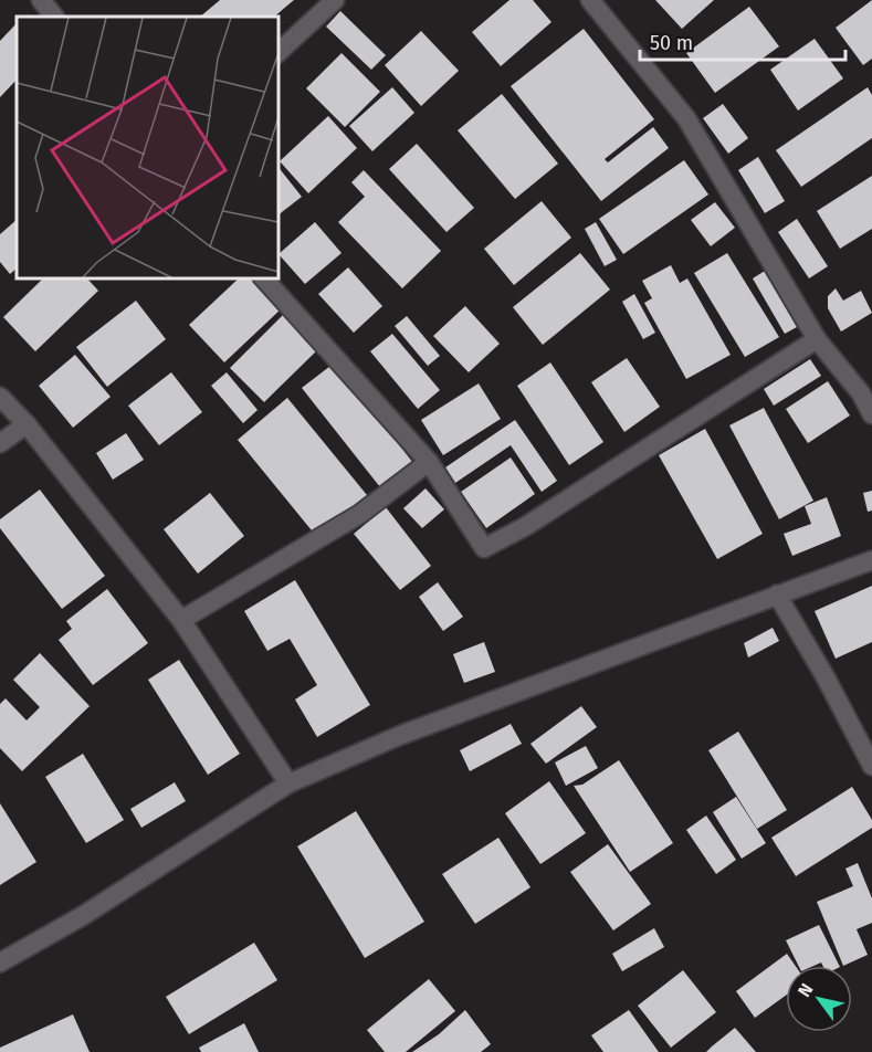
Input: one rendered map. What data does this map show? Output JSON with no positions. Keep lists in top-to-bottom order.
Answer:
{
  "scale_bar": "50 m",
  "north": "top left"
}
